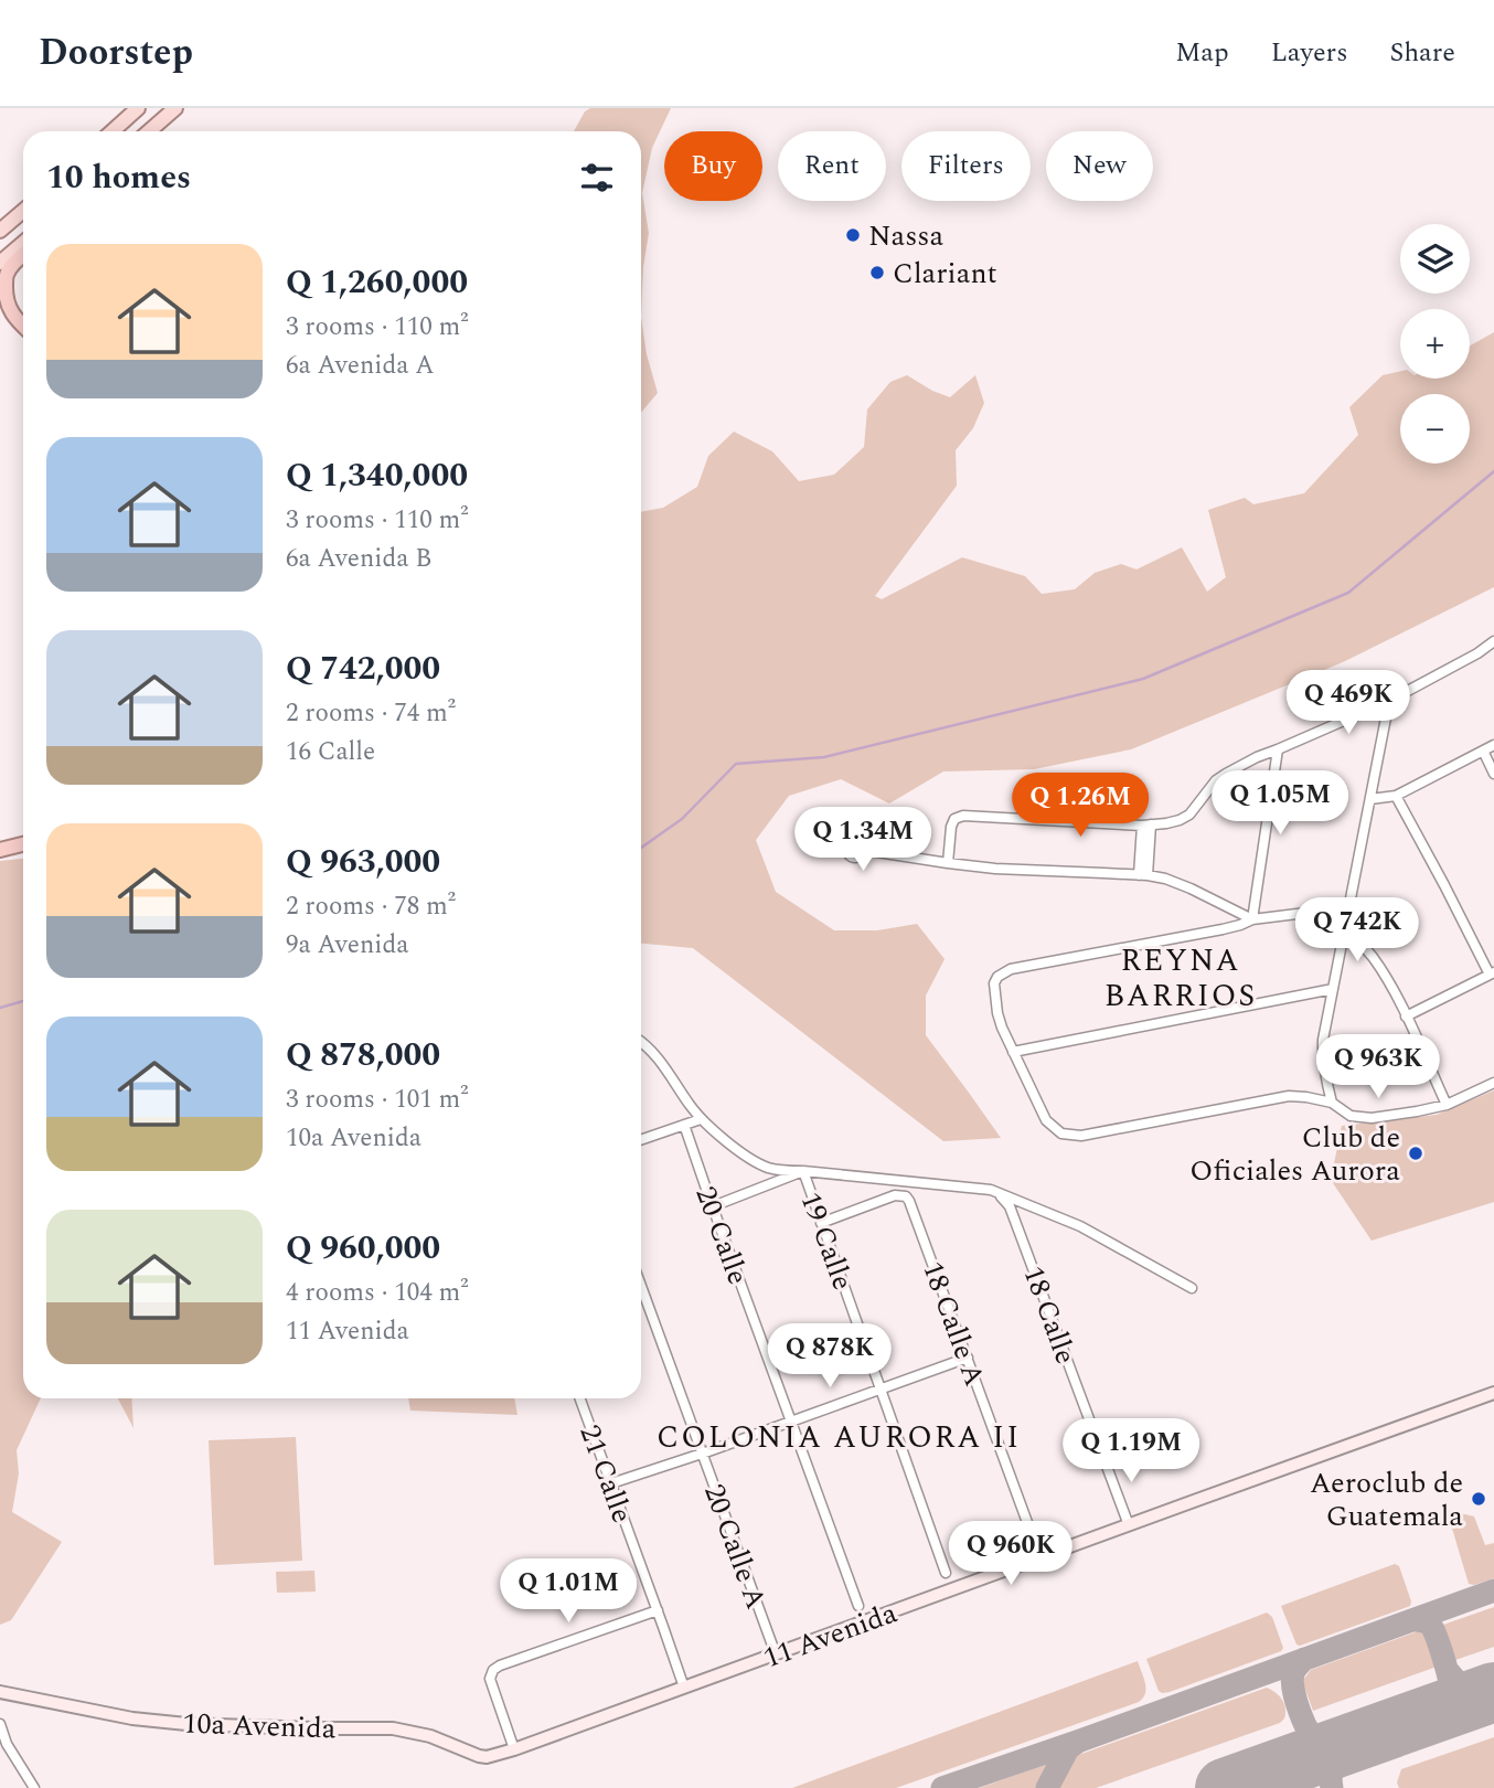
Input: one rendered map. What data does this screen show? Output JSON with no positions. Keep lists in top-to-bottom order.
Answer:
{
  "streets": {
    "main road": ["11 Avenida", "10a Avenida"],
    "street": [
      "20 Calle",
      "19 Calle",
      "18 Calle",
      "18 Calle A",
      "21 Calle",
      "20 Calle A"
    ]
  },
  "crossings": [
    ["19 Calle", "18 Calle A"],
    ["18 Calle", "11 Avenida"],
    ["21 Calle", "11 Avenida"],
    ["20 Calle A", "11 Avenida"],
    ["11 Avenida", "10a Avenida"]
  ],
  "districts": ["REYNA BARRIOS", "COLONIA AURORA II"],
  "places": [
    "Nassa",
    "Clariant",
    "Club de Oficiales Aurora",
    "Aeroclub de Guatemala"
  ],
  "page": {
    "header": "Doorstep",
    "nav": ["Map", "Layers", "Share"],
    "chip": [
      "Buy",
      "Rent",
      "Filters",
      "New"
    ],
    "heading": "10 homes",
    "map_buttons": ["+", "−"],
    "list": [
      {
        "name": "Q 1,260,000",
        "note": "3 rooms · 110 m² · 6a Avenida A"
      },
      {
        "name": "Q 1,340,000",
        "note": "3 rooms · 110 m² · 6a Avenida B"
      },
      {
        "name": "Q 742,000",
        "note": "2 rooms · 74 m² · 16 Calle"
      },
      {
        "name": "Q 963,000",
        "note": "2 rooms · 78 m² · 9a Avenida"
      },
      {
        "name": "Q 878,000",
        "note": "3 rooms · 101 m² · 10a Avenida"
      },
      {
        "name": "Q 960,000",
        "note": "4 rooms · 104 m² · 11 Avenida"
      }
    ],
    "price": [
      "Q 469K",
      "Q 1.05M",
      "Q 1.26M",
      "Q 1.34M",
      "Q 742K",
      "Q 963K",
      "Q 878K",
      "Q 1.19M",
      "Q 960K",
      "Q 1.01M"
    ]
  }
}
